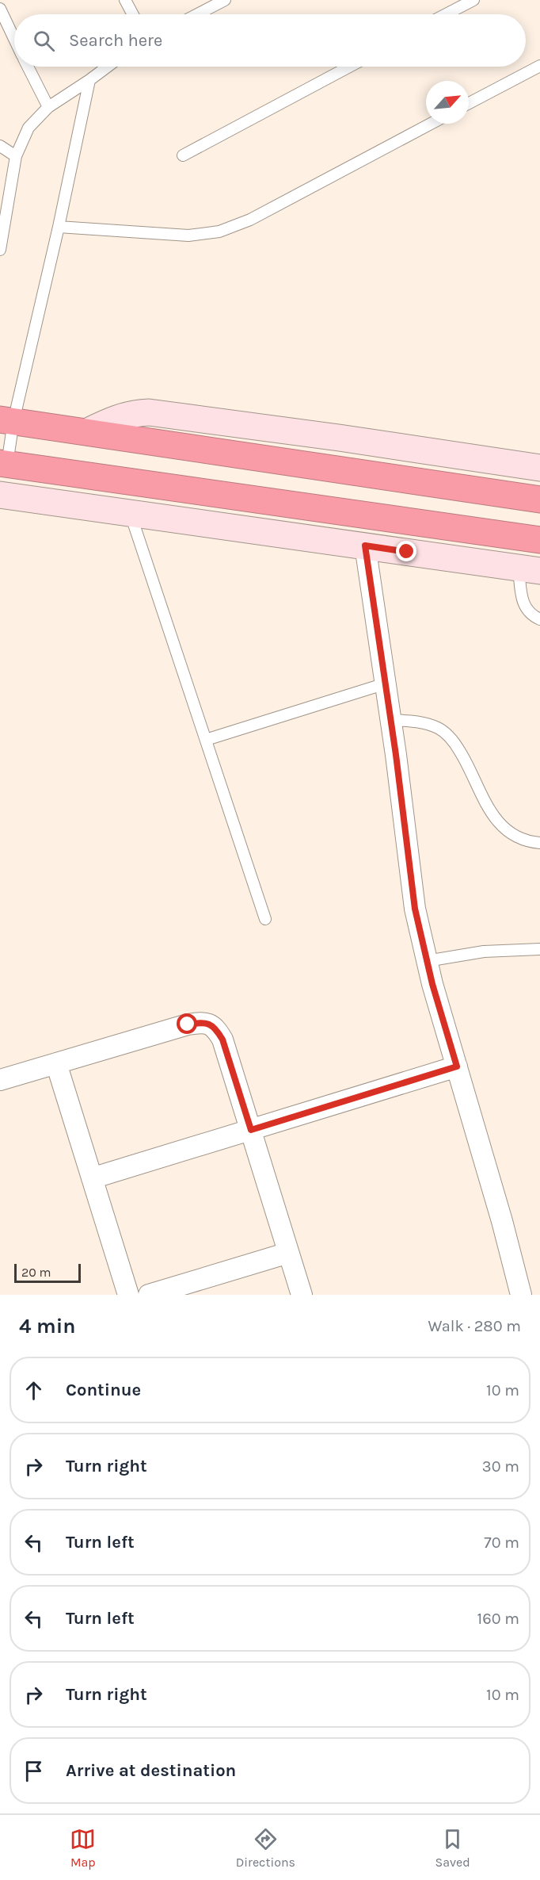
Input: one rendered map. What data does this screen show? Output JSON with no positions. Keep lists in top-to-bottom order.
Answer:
{
  "scale_bar": "20 m",
  "north": "top right",
  "page": {
    "search": "Search here",
    "scale": "20 m",
    "heading": ["4 min", "Walk · 280 m"],
    "list": [
      ["Continue", "10 m"],
      ["Turn right", "30 m"],
      ["Turn left", "70 m"],
      ["Turn left", "160 m"],
      ["Turn right", "10 m"],
      "Arrive at destination"
    ],
    "nav": ["Map", "Directions", "Saved"]
  }
}
